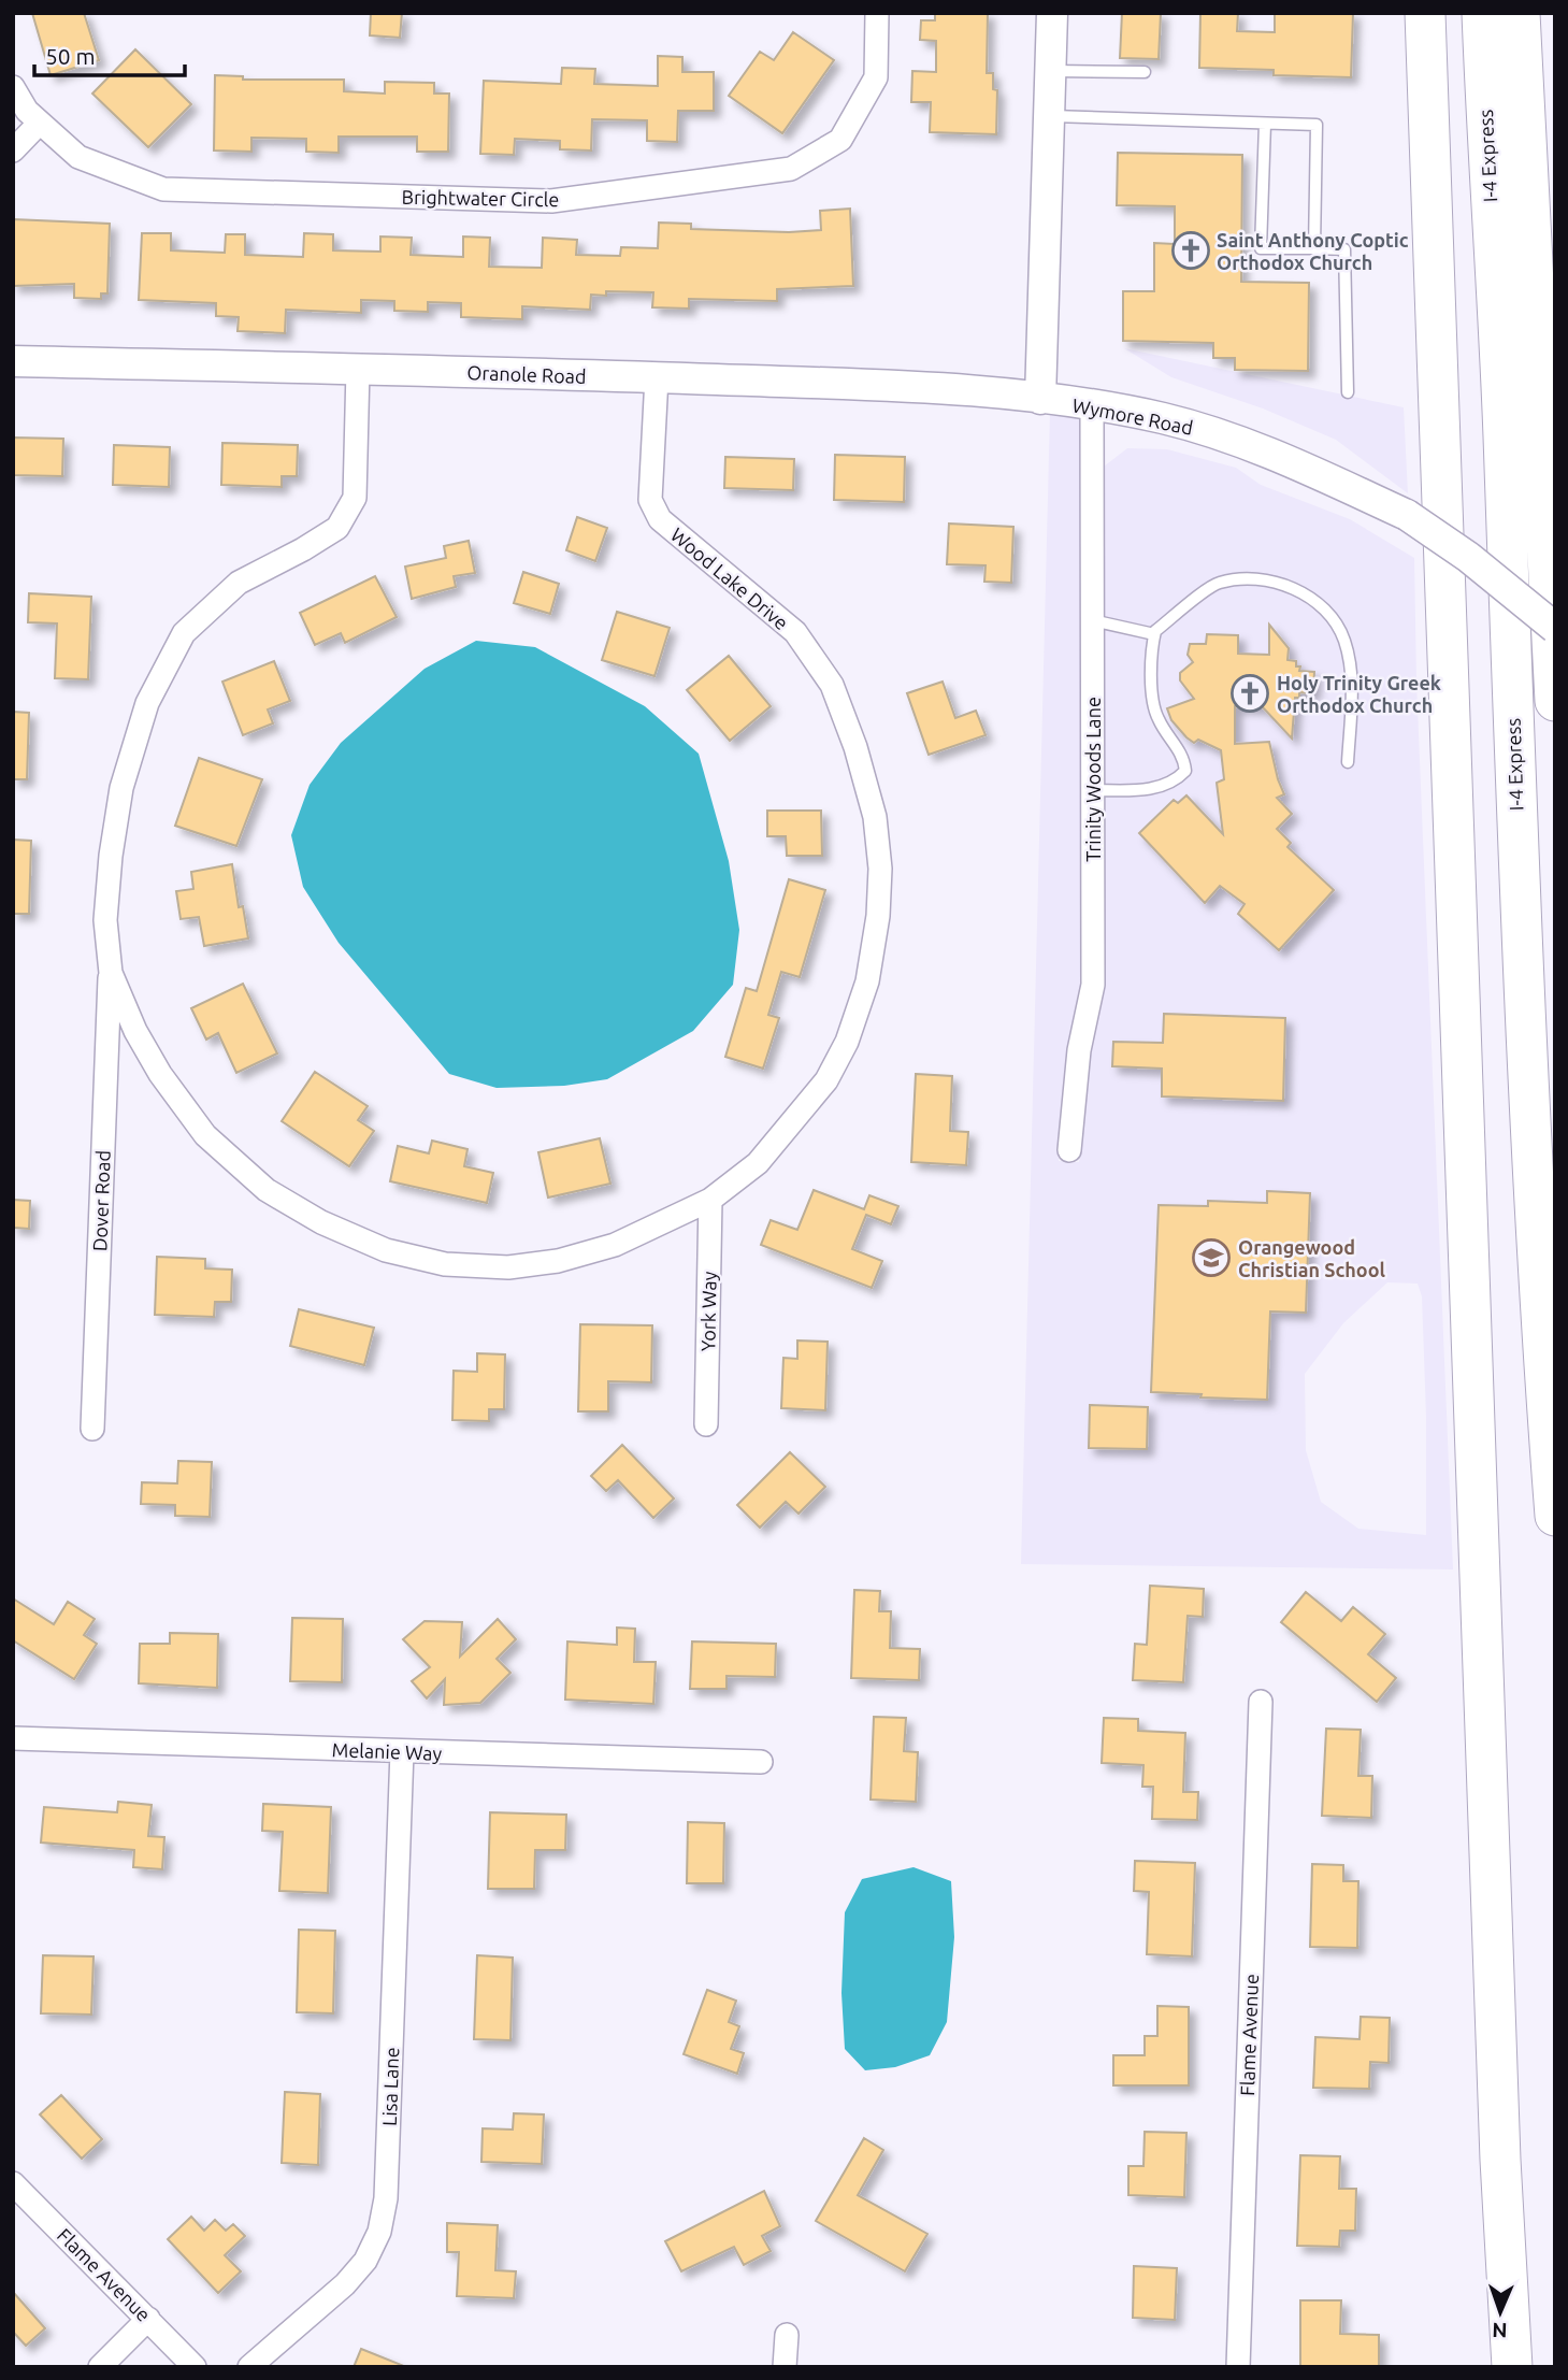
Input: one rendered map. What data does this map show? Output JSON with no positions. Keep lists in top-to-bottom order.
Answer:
{
  "streets": {
    "highway": ["I-4 Express"],
    "street": [
      "Brightwater Circle",
      "Oranole Road",
      "Wymore Road",
      "Wood Lake Drive",
      "Trinity Woods Lane",
      "Dover Road",
      "York Way",
      "Melanie Way",
      "Flame Avenue",
      "Lisa Lane"
    ]
  },
  "crossings": [
    ["Oranole Road", "Wymore Road"],
    ["Oranole Road", "Wood Lake Drive"],
    ["Wymore Road", "Trinity Woods Lane"],
    ["Wood Lake Drive", "Dover Road"],
    ["Wood Lake Drive", "York Way"],
    ["Melanie Way", "Lisa Lane"]
  ],
  "places": {
    "church": ["Saint Anthony Coptic Orthodox Church", "Holy Trinity Greek Orthodox Church"],
    "school or university": ["Orangewood Christian School"]
  },
  "scale_bar": "50 m",
  "north": "bottom"
}
